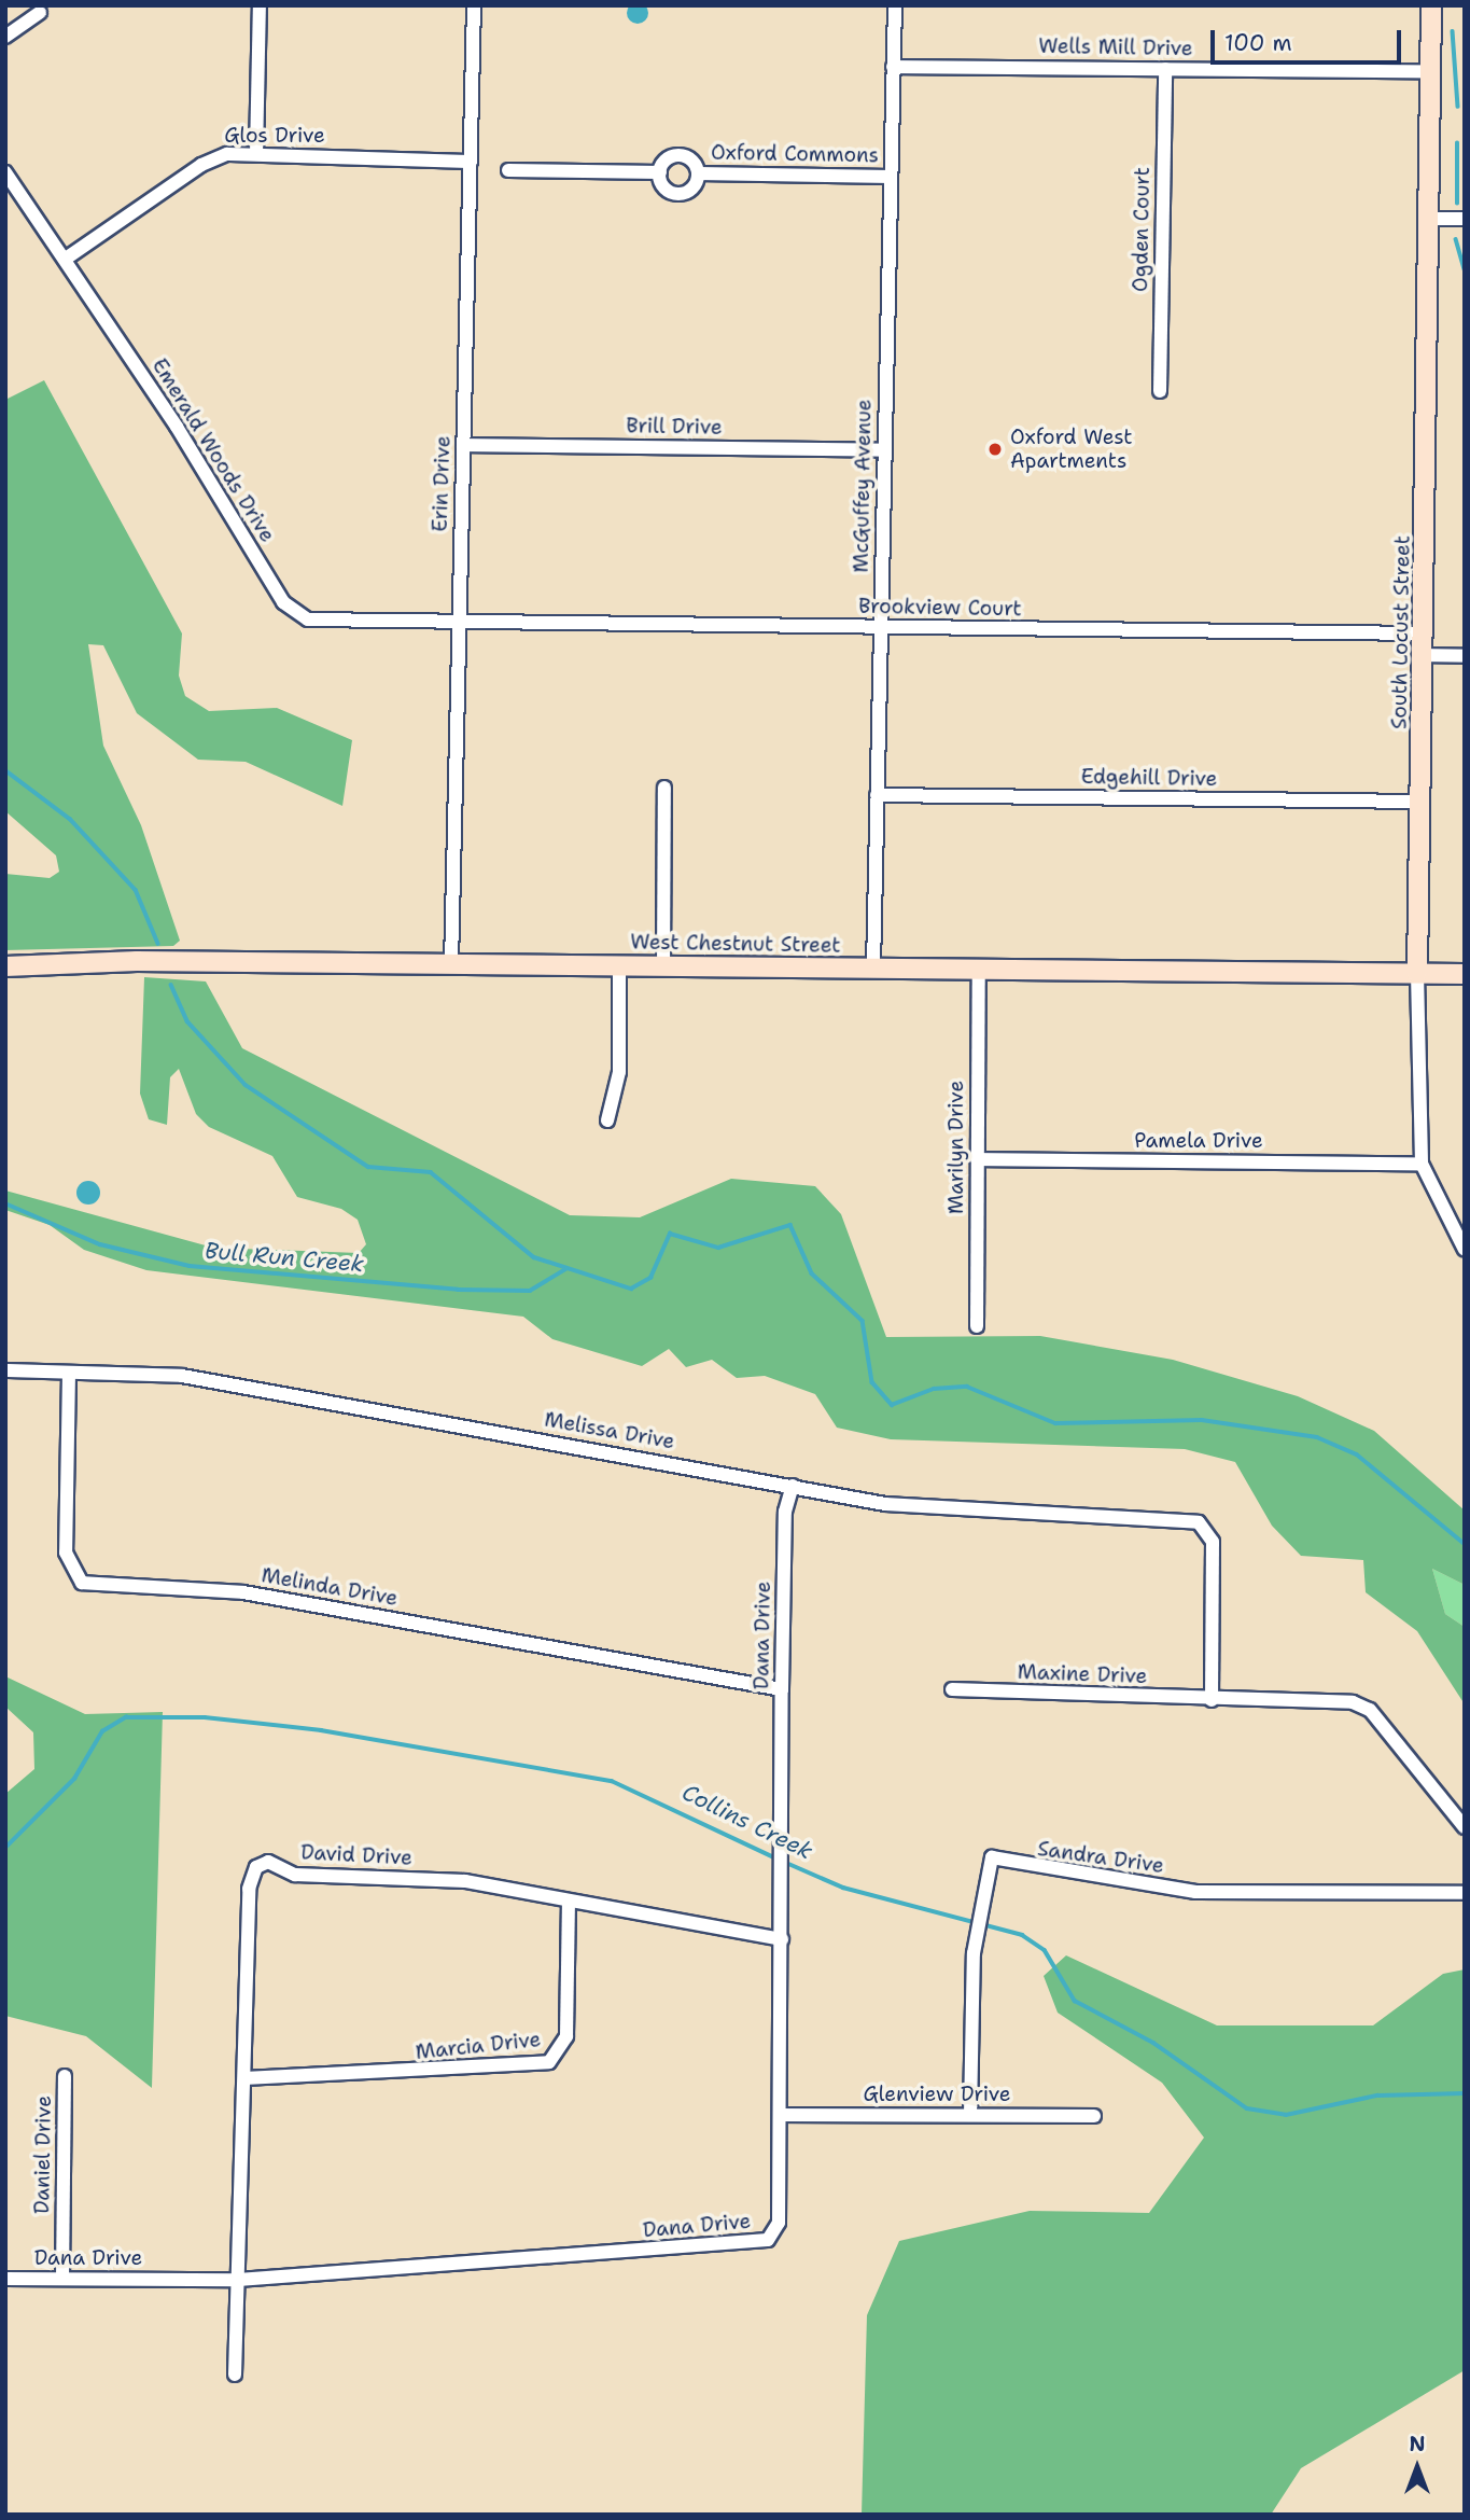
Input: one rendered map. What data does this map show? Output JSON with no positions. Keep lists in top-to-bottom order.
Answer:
{
  "streets": {
    "main road": ["South Locust Street", "West Chestnut Street"],
    "street": [
      "Wells Mill Drive",
      "Glos Drive",
      "Oxford Commons",
      "Ogden Court",
      "Brill Drive",
      "Emerald Woods Drive",
      "Erin Drive",
      "McGuffey Avenue",
      "Brookview Court",
      "Edgehill Drive",
      "Pamela Drive",
      "Marilyn Drive",
      "Melissa Drive",
      "Melinda Drive",
      "Dana Drive",
      "Maxine Drive",
      "David Drive",
      "Sandra Drive",
      "Marcia Drive",
      "Glenview Drive",
      "Daniel Drive"
    ]
  },
  "crossings": [
    ["Wells Mill Drive", "Ogden Court"],
    ["Wells Mill Drive", "McGuffey Avenue"],
    ["Wells Mill Drive", "South Locust Street"],
    ["Glos Drive", "Emerald Woods Drive"],
    ["Glos Drive", "Erin Drive"],
    ["Oxford Commons", "McGuffey Avenue"],
    ["Brill Drive", "Erin Drive"],
    ["Brill Drive", "McGuffey Avenue"],
    ["Emerald Woods Drive", "Erin Drive"],
    ["Emerald Woods Drive", "Brookview Court"],
    ["Erin Drive", "Brookview Court"],
    ["Erin Drive", "West Chestnut Street"],
    ["McGuffey Avenue", "Brookview Court"],
    ["McGuffey Avenue", "Edgehill Drive"],
    ["McGuffey Avenue", "West Chestnut Street"],
    ["Brookview Court", "South Locust Street"],
    ["South Locust Street", "Edgehill Drive"],
    ["South Locust Street", "West Chestnut Street"],
    ["South Locust Street", "Pamela Drive"],
    ["West Chestnut Street", "Marilyn Drive"],
    ["Pamela Drive", "Marilyn Drive"],
    ["Melissa Drive", "Melinda Drive"],
    ["Melissa Drive", "Dana Drive"],
    ["Melissa Drive", "Maxine Drive"],
    ["Melinda Drive", "Dana Drive"],
    ["Dana Drive", "David Drive"],
    ["Dana Drive", "Glenview Drive"],
    ["Dana Drive", "Daniel Drive"],
    ["David Drive", "Marcia Drive"],
    ["Sandra Drive", "Glenview Drive"]
  ],
  "water": ["Bull Run Creek", "Collins Creek"],
  "places": ["Oxford West Apartments"],
  "scale_bar": "100 m",
  "north": "top"
}
